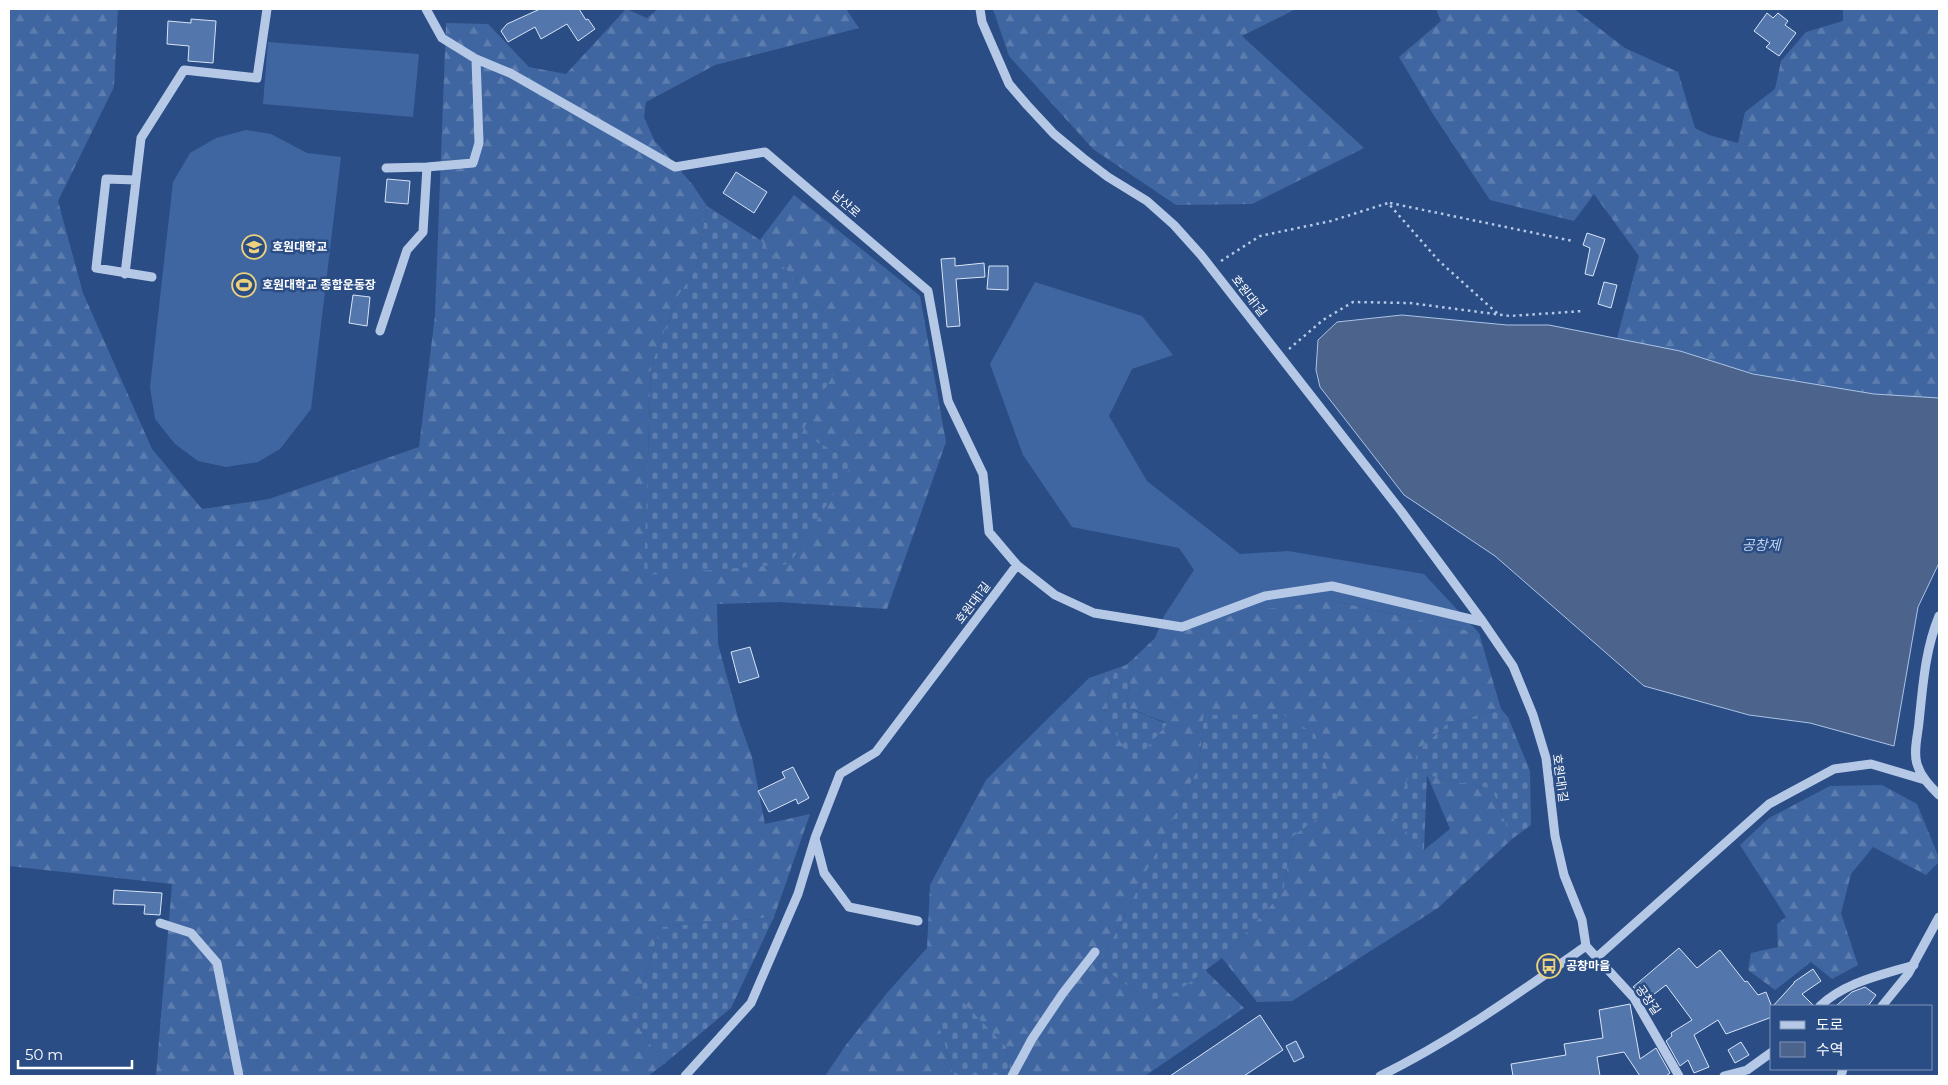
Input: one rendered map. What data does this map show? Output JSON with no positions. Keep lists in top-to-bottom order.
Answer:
{
  "streets": {
    "street": ["남산로", "호원대1길", "공창길"]
  },
  "crossings": [
    ["남산로", "호원대1길"],
    ["호원대1길", "공창길"]
  ],
  "water": ["공창제"],
  "places": {
    "school or university": ["호원대학교"],
    "sports": ["호원대학교 종합운동장"],
    "bus stop": ["공창마을"]
  },
  "legend": ["도로", "수역"],
  "scale_bar": "50 m"
}
